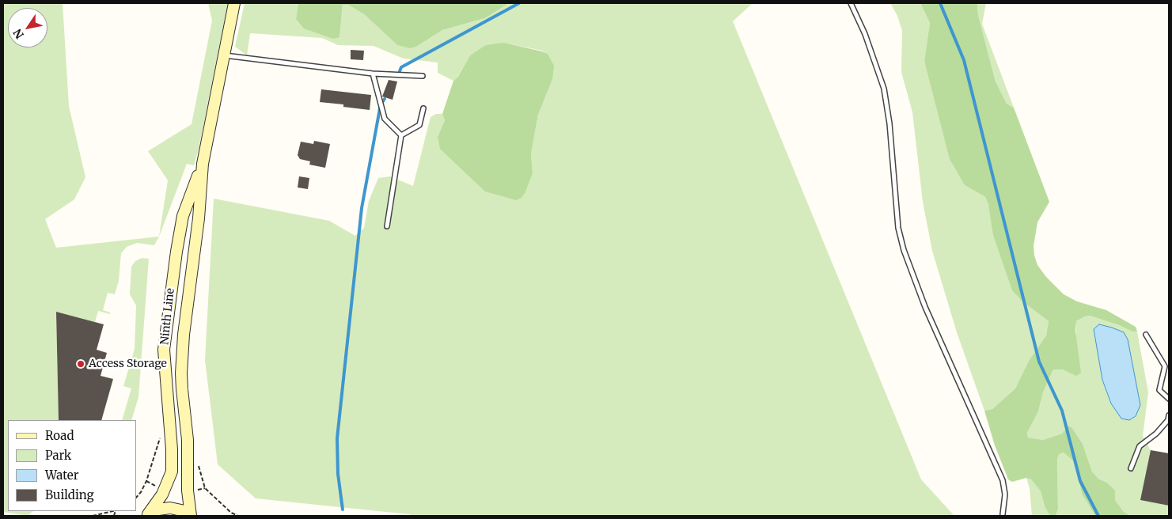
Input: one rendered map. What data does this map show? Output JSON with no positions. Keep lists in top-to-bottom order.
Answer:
{
  "streets": {
    "main road": ["Ninth Line"]
  },
  "places": ["Access Storage"],
  "legend": [
    "Road",
    "Park",
    "Water",
    "Building"
  ],
  "north": "bottom left"
}
